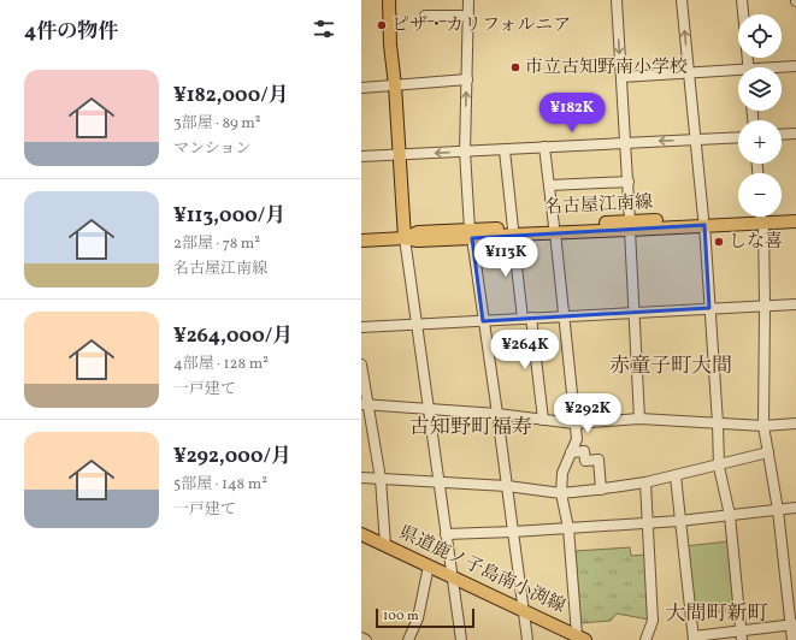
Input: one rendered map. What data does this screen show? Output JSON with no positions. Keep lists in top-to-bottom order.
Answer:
{
  "streets": {
    "main road": ["名古屋江南線", "県道鹿ノ子島南小渕線"]
  },
  "districts": ["赤童子町大間", "古知野町福寿", "大間町新町"],
  "places": ["ピザ・カリフォルニア", "市立古知野南小学校", "しな喜"],
  "scale_bar": "100 m",
  "page": {
    "heading": "4件の物件",
    "map_buttons": ["+", "−"],
    "list": [
      {
        "name": "¥182,000/月",
        "note": "3部屋 · 89 m² · マンション"
      },
      {
        "name": "¥113,000/月",
        "note": "2部屋 · 78 m² · 名古屋江南線"
      },
      {
        "name": "¥264,000/月",
        "note": "4部屋 · 128 m² · 一戸建て"
      },
      {
        "name": "¥292,000/月",
        "note": "5部屋 · 148 m² · 一戸建て"
      }
    ],
    "price": [
      "¥182K",
      "¥113K",
      "¥264K",
      "¥292K"
    ],
    "scale": "100 m"
  }
}
